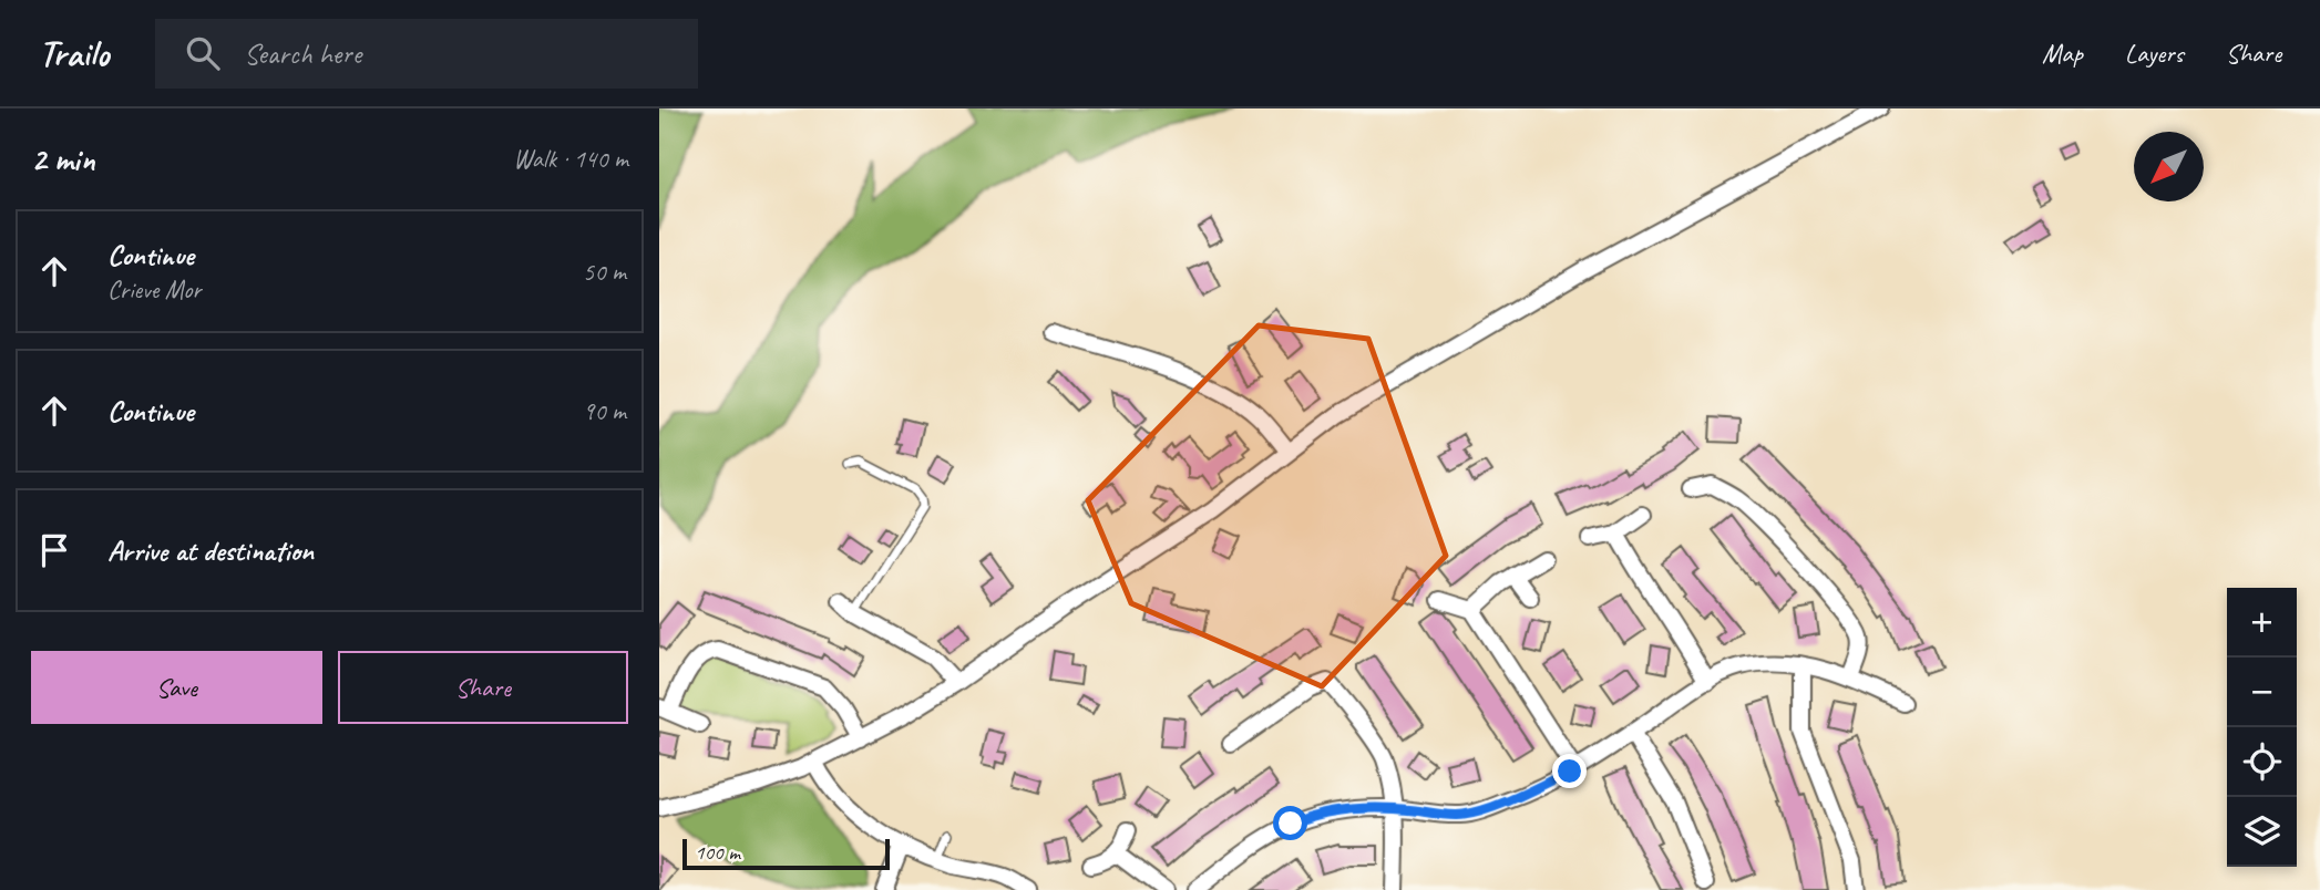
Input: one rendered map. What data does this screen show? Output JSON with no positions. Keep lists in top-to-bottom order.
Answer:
{
  "scale_bar": "100 m",
  "north": "bottom left",
  "page": {
    "header": "Trailo",
    "search": "Search here",
    "nav": ["Map", "Layers", "Share"],
    "heading": ["2 min", "Walk · 140 m"],
    "list": [
      ["Continue", "Crieve Mor", "50 m"],
      ["Continue", "90 m"],
      "Arrive at destination"
    ],
    "map_buttons": ["+", "−"],
    "buttons": ["Save", "Share"],
    "scale": "100 m"
  }
}
